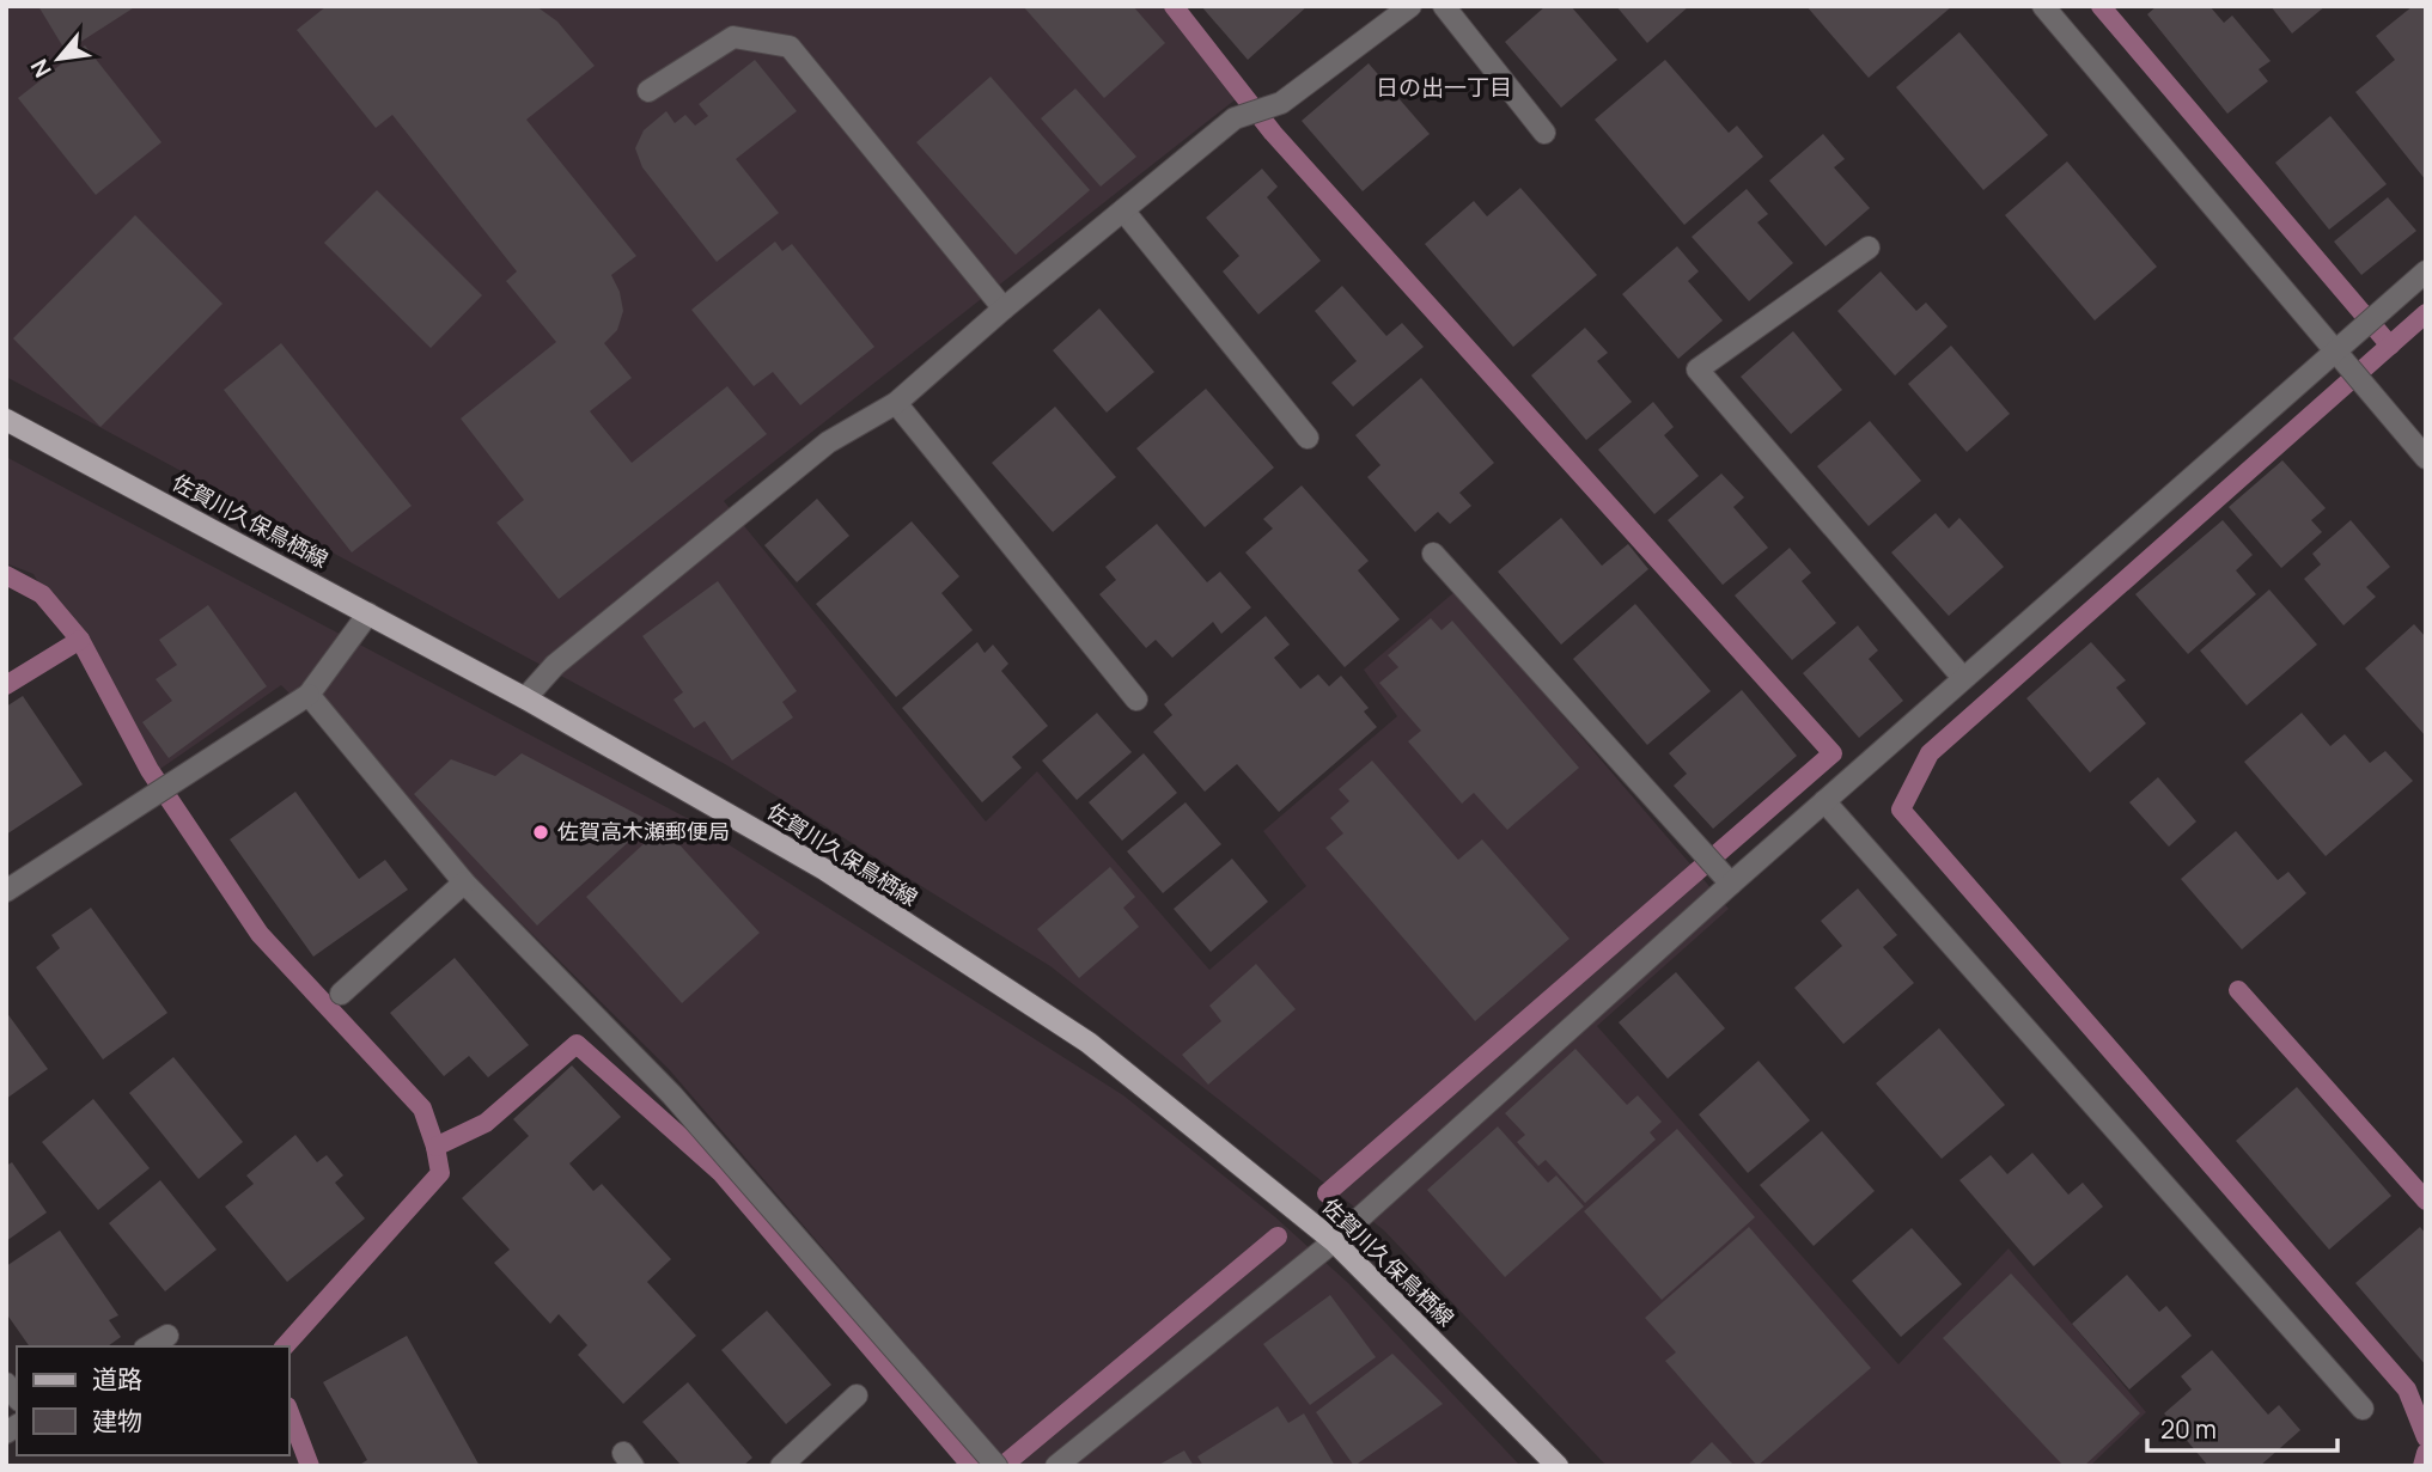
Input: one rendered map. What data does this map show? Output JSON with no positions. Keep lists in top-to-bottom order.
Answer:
{
  "streets": {
    "main road": ["佐賀川久保鳥栖線"]
  },
  "districts": ["日の出一丁目"],
  "places": ["佐賀高木瀬郵便局"],
  "legend": ["道路", "建物"],
  "scale_bar": "20 m",
  "north": "bottom left"
}
